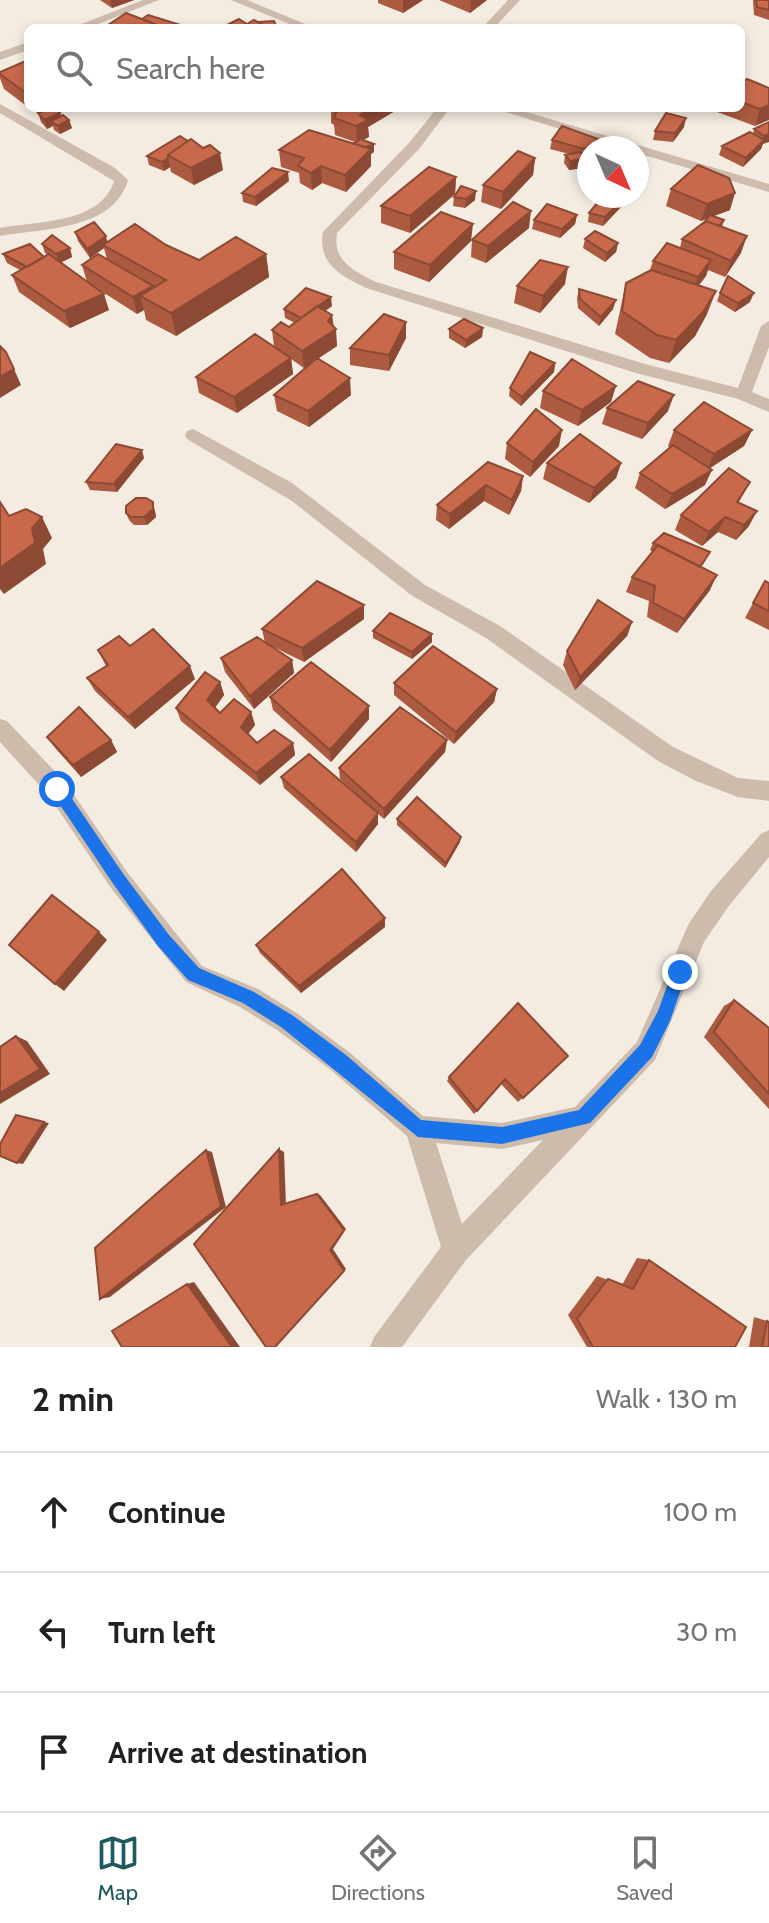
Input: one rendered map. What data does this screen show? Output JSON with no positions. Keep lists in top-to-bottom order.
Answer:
{
  "north": "bottom right",
  "page": {
    "search": "Search here",
    "heading": ["2 min", "Walk · 130 m"],
    "list": [
      ["Continue", "100 m"],
      ["Turn left", "30 m"],
      "Arrive at destination"
    ],
    "nav": ["Map", "Directions", "Saved"]
  }
}
